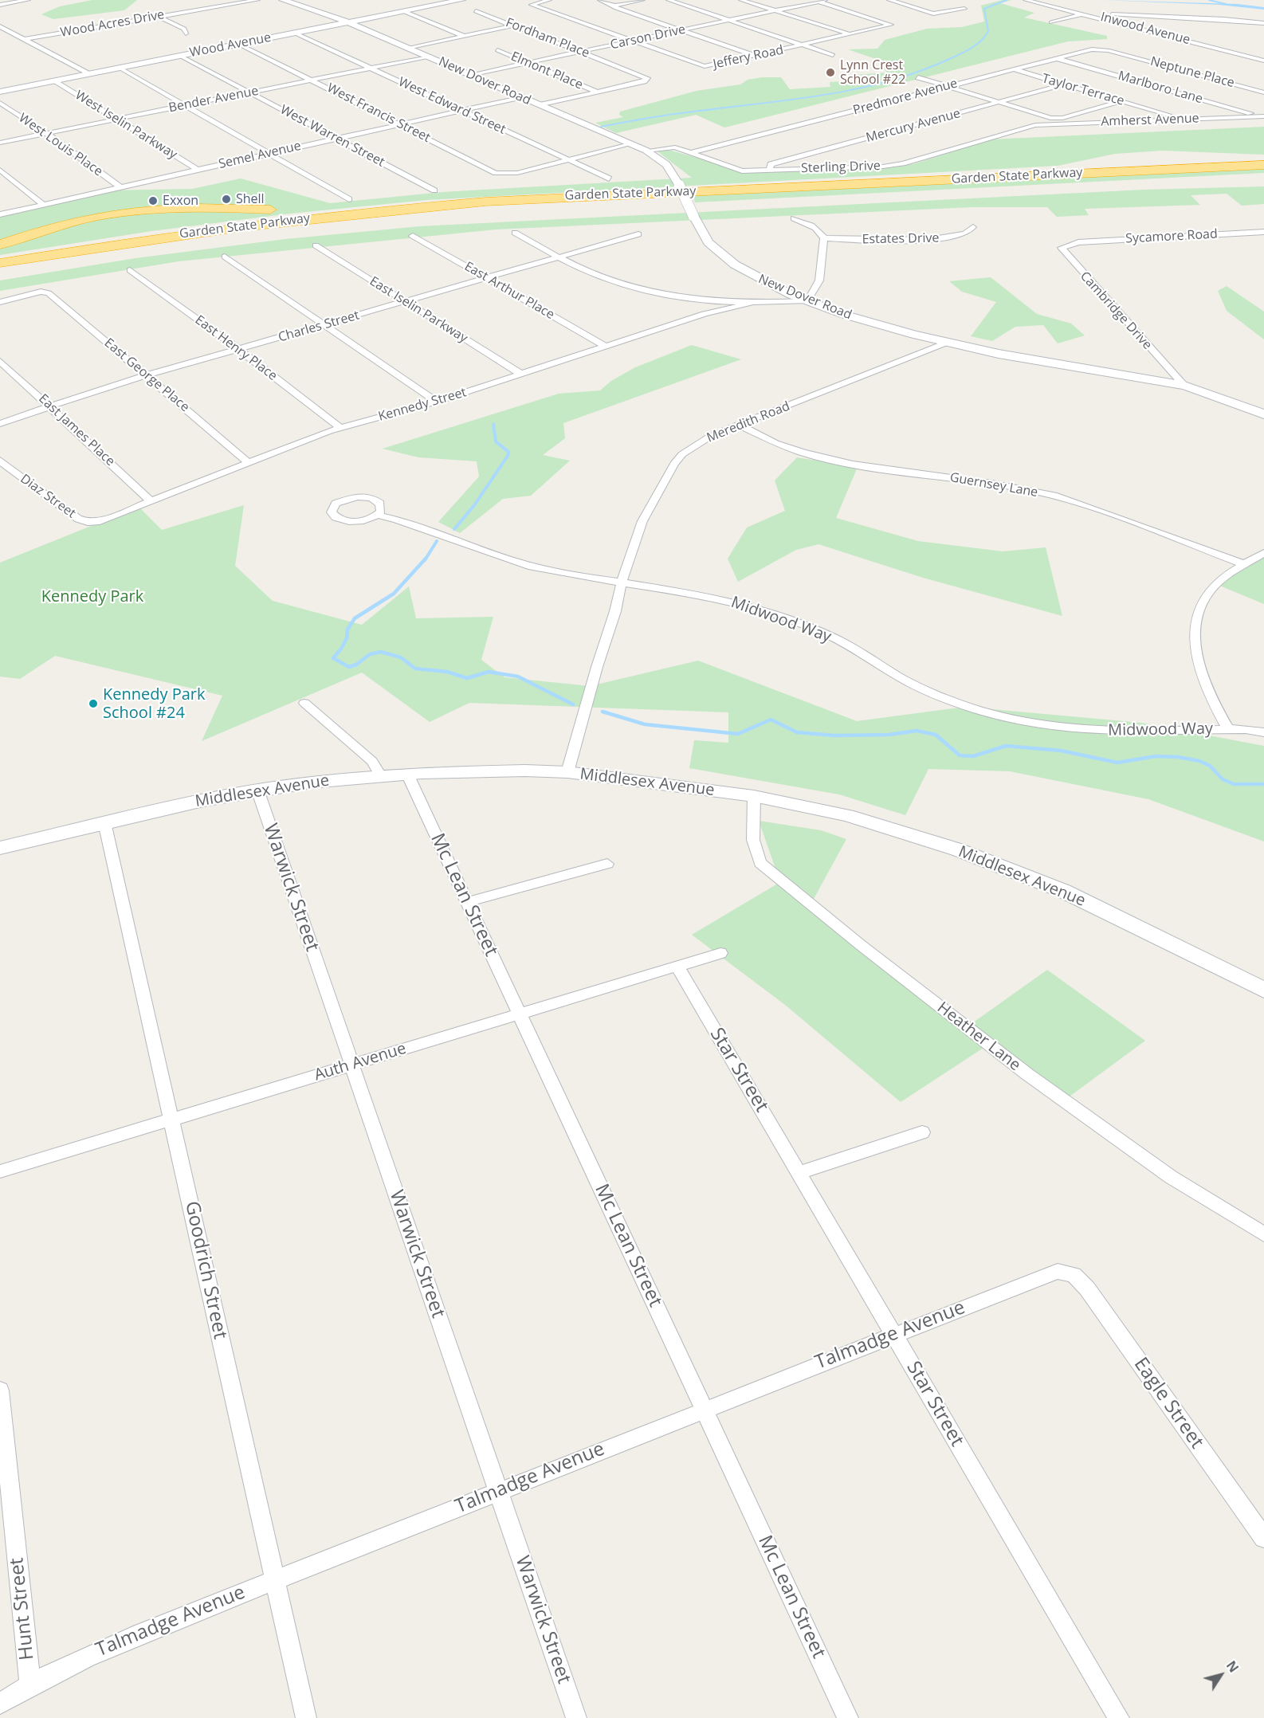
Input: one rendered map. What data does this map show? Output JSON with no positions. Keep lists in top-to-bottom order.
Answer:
{
  "streets": {
    "highway": ["Garden State Parkway"],
    "street": [
      "Wood Acres Drive",
      "Inwood Avenue",
      "Carson Drive",
      "Fordham Place",
      "Wood Avenue",
      "Jeffery Road",
      "Elmont Place",
      "Neptune Place",
      "New Dover Road",
      "Marlboro Lane",
      "Taylor Terrace",
      "Predmore Avenue",
      "Bender Avenue",
      "West Edward Street",
      "West Francis Street",
      "Amherst Avenue",
      "West Iselin Parkway",
      "Mercury Avenue",
      "West Warren Street",
      "West Louis Place",
      "Semel Avenue",
      "Sterling Drive",
      "Sycamore Road",
      "Estates Drive",
      "East Arthur Place",
      "East Iselin Parkway",
      "Cambridge Drive",
      "Charles Street",
      "East Henry Place",
      "East George Place",
      "Kennedy Street",
      "Meredith Road",
      "East James Place",
      "Guernsey Lane",
      "Diaz Street",
      "Midwood Way",
      "Middlesex Avenue",
      "Warwick Street",
      "Mc Lean Street",
      "Heather Lane",
      "Auth Avenue",
      "Star Street",
      "Goodrich Street",
      "Talmadge Avenue",
      "Eagle Street",
      "Hunt Street"
    ]
  },
  "crossings": [
    ["Carson Drive", "Fordham Place"],
    ["Carson Drive", "Jeffery Road"],
    ["Carson Drive", "Elmont Place"],
    ["Carson Drive", "New Dover Road"],
    ["Fordham Place", "Elmont Place"],
    ["Fordham Place", "New Dover Road"],
    ["Wood Avenue", "New Dover Road"],
    ["Wood Avenue", "West Edward Street"],
    ["Wood Avenue", "West Francis Street"],
    ["Wood Avenue", "West Iselin Parkway"],
    ["Wood Avenue", "West Warren Street"],
    ["Neptune Place", "Predmore Avenue"],
    ["New Dover Road", "Bender Avenue"],
    ["New Dover Road", "West Francis Street"],
    ["New Dover Road", "Semel Avenue"],
    ["New Dover Road", "Sterling Drive"],
    ["New Dover Road", "Cambridge Drive"],
    ["New Dover Road", "Meredith Road"],
    ["Marlboro Lane", "Predmore Avenue"],
    ["Marlboro Lane", "Amherst Avenue"],
    ["Taylor Terrace", "Predmore Avenue"],
    ["Taylor Terrace", "Amherst Avenue"],
    ["Taylor Terrace", "Mercury Avenue"],
    ["Predmore Avenue", "Sterling Drive"],
    ["Bender Avenue", "West Edward Street"],
    ["Bender Avenue", "West Francis Street"],
    ["Bender Avenue", "West Iselin Parkway"],
    ["Bender Avenue", "West Warren Street"],
    ["Bender Avenue", "West Louis Place"],
    ["West Edward Street", "West Francis Street"],
    ["West Edward Street", "Semel Avenue"],
    ["West Francis Street", "Semel Avenue"],
    ["Amherst Avenue", "Sterling Drive"],
    ["West Iselin Parkway", "Semel Avenue"],
    ["Mercury Avenue", "Sterling Drive"],
    ["West Warren Street", "Semel Avenue"],
    ["West Louis Place", "Semel Avenue"],
    ["Sycamore Road", "Cambridge Drive"],
    ["East Arthur Place", "Charles Street"],
    ["East Arthur Place", "Kennedy Street"],
    ["East Iselin Parkway", "Charles Street"],
    ["East Iselin Parkway", "Kennedy Street"],
    ["Charles Street", "East Henry Place"],
    ["Charles Street", "East George Place"],
    ["Charles Street", "East James Place"],
    ["East Henry Place", "Kennedy Street"],
    ["East George Place", "Kennedy Street"],
    ["Kennedy Street", "East James Place"],
    ["Kennedy Street", "Diaz Street"],
    ["Meredith Road", "Guernsey Lane"],
    ["Meredith Road", "Midwood Way"],
    ["Meredith Road", "Middlesex Avenue"],
    ["Middlesex Avenue", "Warwick Street"],
    ["Middlesex Avenue", "Mc Lean Street"],
    ["Middlesex Avenue", "Heather Lane"],
    ["Middlesex Avenue", "Goodrich Street"],
    ["Warwick Street", "Auth Avenue"],
    ["Warwick Street", "Talmadge Avenue"],
    ["Mc Lean Street", "Auth Avenue"],
    ["Mc Lean Street", "Talmadge Avenue"],
    ["Auth Avenue", "Star Street"],
    ["Auth Avenue", "Goodrich Street"],
    ["Star Street", "Talmadge Avenue"],
    ["Goodrich Street", "Talmadge Avenue"],
    ["Talmadge Avenue", "Eagle Street"],
    ["Talmadge Avenue", "Hunt Street"]
  ],
  "parks": ["Kennedy Park"],
  "places": [
    "Lynn Crest School #22",
    "Shell",
    "Exxon",
    "Kennedy Park School #24"
  ],
  "north": "top right"
}
